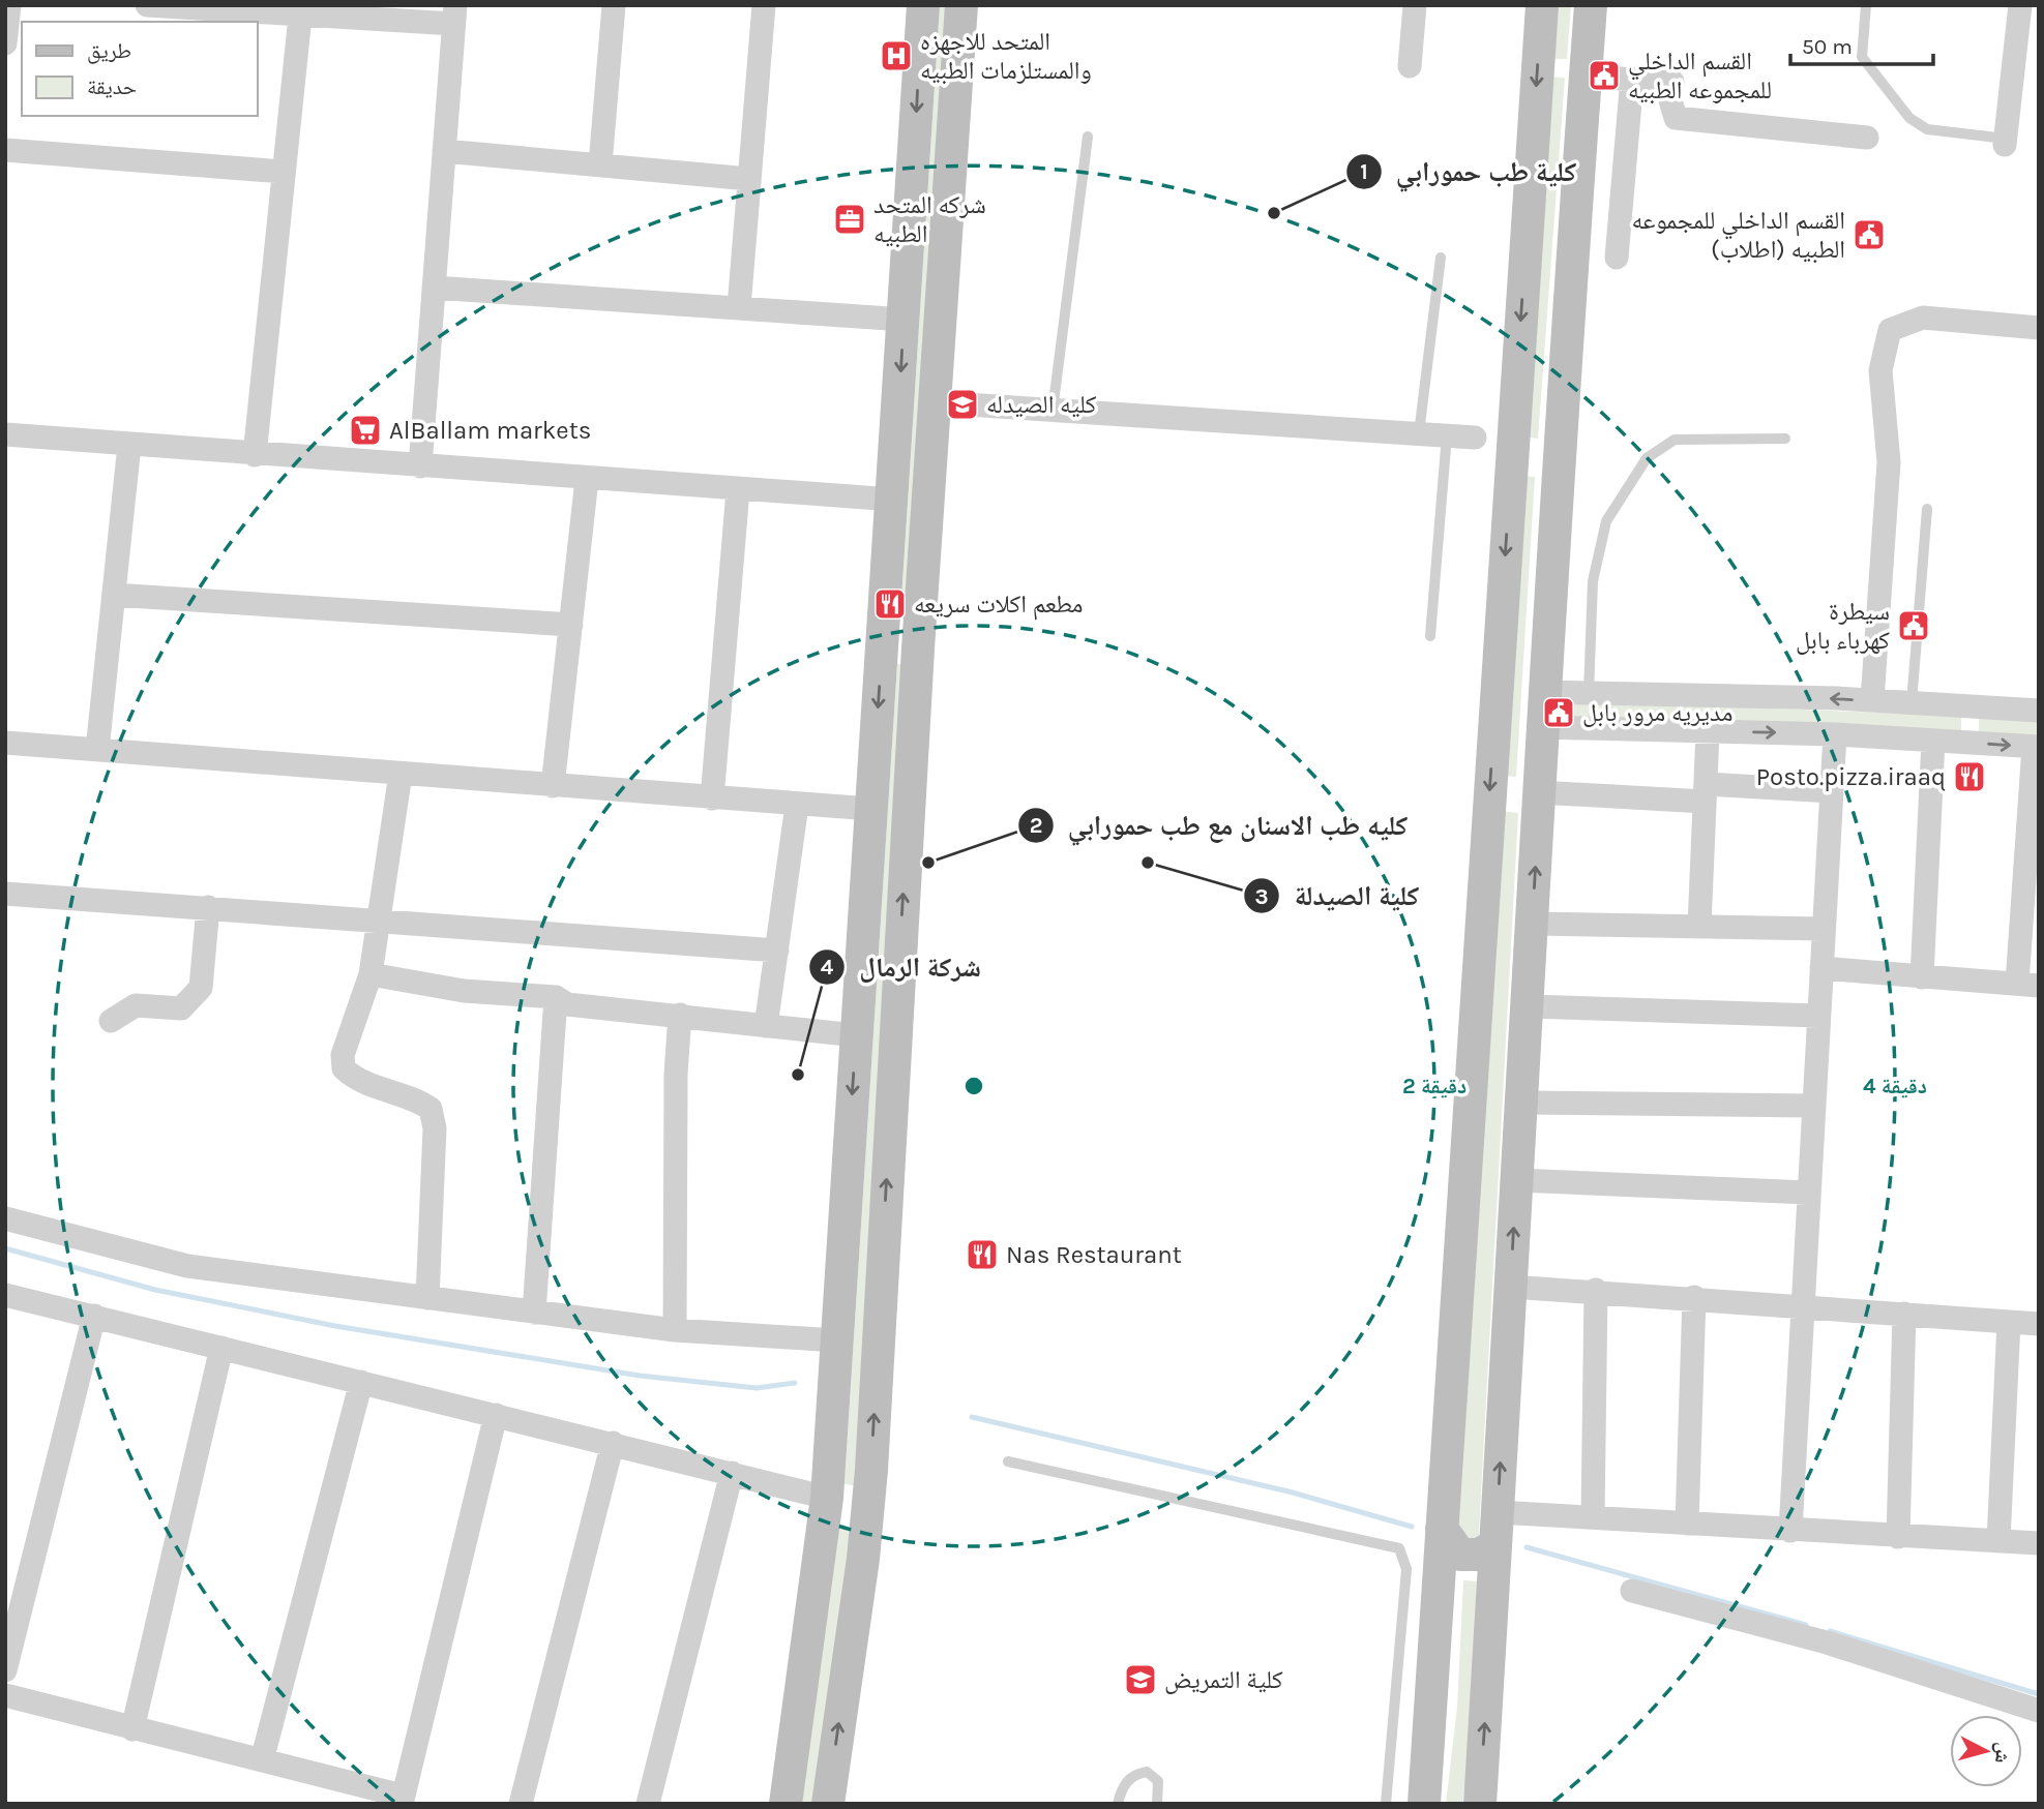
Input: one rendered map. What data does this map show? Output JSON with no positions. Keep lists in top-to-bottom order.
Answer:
{
  "places": {
    "hospital": ["المتحد للاجهزه والمستلزمات الطبيه"],
    "public building": [
      "القسم الداخلي للمجموعه الطبيه",
      "القسم الداخلي للمجموعه الطبيه (اطلاب)",
      "سيطرة كهرباء بابل",
      "مديريه مرور بابل"
    ],
    "other": [
      "كلية طب حمورابي",
      "كليه طب الاسنان مع طب حمورابي",
      "كلية الصيدلة",
      "شركة الرمال"
    ],
    "office": ["شركه المتحد الطبيه"],
    "school or university": ["كليه الصيدله", "كلية التمريض"],
    "supermarket": ["AlBallam markets"],
    "restaurant": ["مطعم اكلات سريعه", "Posto.pizza.iraaq", "Nas Restaurant"]
  },
  "legend": ["طريق", "حديقة"],
  "scale_bar": "50 m",
  "north": "right",
  "rings": ["2 دقيقة", "4 دقيقة"]
}
